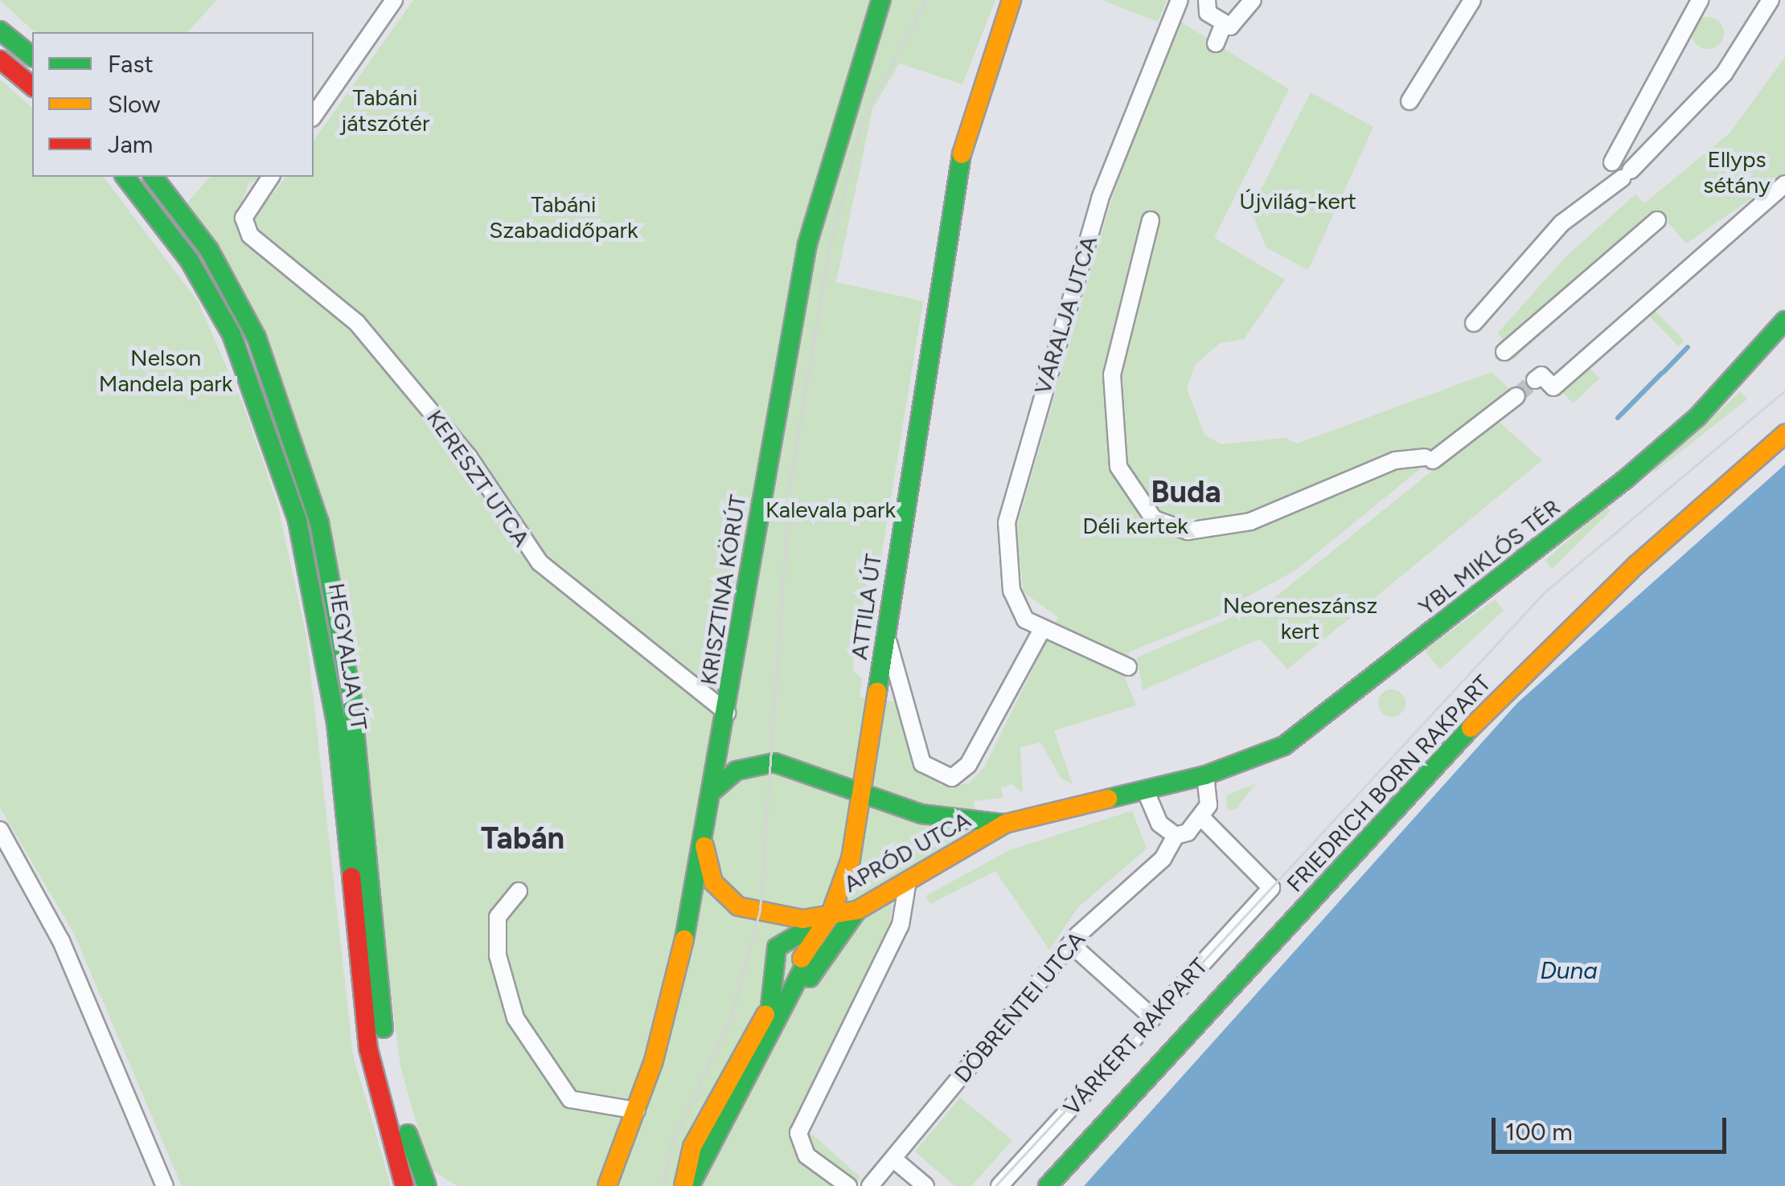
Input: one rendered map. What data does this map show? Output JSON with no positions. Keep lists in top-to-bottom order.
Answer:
{
  "streets": {
    "main road": [
      "YBL MIKLÓS TÉR",
      "KRISZTINA KÖRÚT",
      "ATTILA ÚT",
      "HEGYALJA ÚT",
      "FRIEDRICH BORN RAKPART",
      "APRÓD UTCA"
    ],
    "street": [
      "VÁRALJA UTCA",
      "KERESZT UTCA",
      "DÖBRENTEI UTCA",
      "VÁRKERT RAKPART"
    ]
  },
  "crossings": [
    ["KERESZT UTCA", "KRISZTINA KÖRÚT"],
    ["YBL MIKLÓS TÉR", "APRÓD UTCA"],
    ["KRISZTINA KÖRÚT", "ATTILA ÚT"],
    ["KRISZTINA KÖRÚT", "APRÓD UTCA"],
    ["ATTILA ÚT", "APRÓD UTCA"],
    ["DÖBRENTEI UTCA", "VÁRKERT RAKPART"]
  ],
  "districts": ["Buda", "Tabán"],
  "water": ["Duna"],
  "parks": [
    "Tabáni játszótér",
    "Ellyps sétány",
    "Újvilág-kert",
    "Tabáni Szabadidőpark",
    "Nelson Mandela park",
    "Kalevala park",
    "Déli kertek",
    "Neoreneszánsz kert"
  ],
  "legend": ["Fast", "Slow", "Jam"],
  "scale_bar": "100 m"
}
